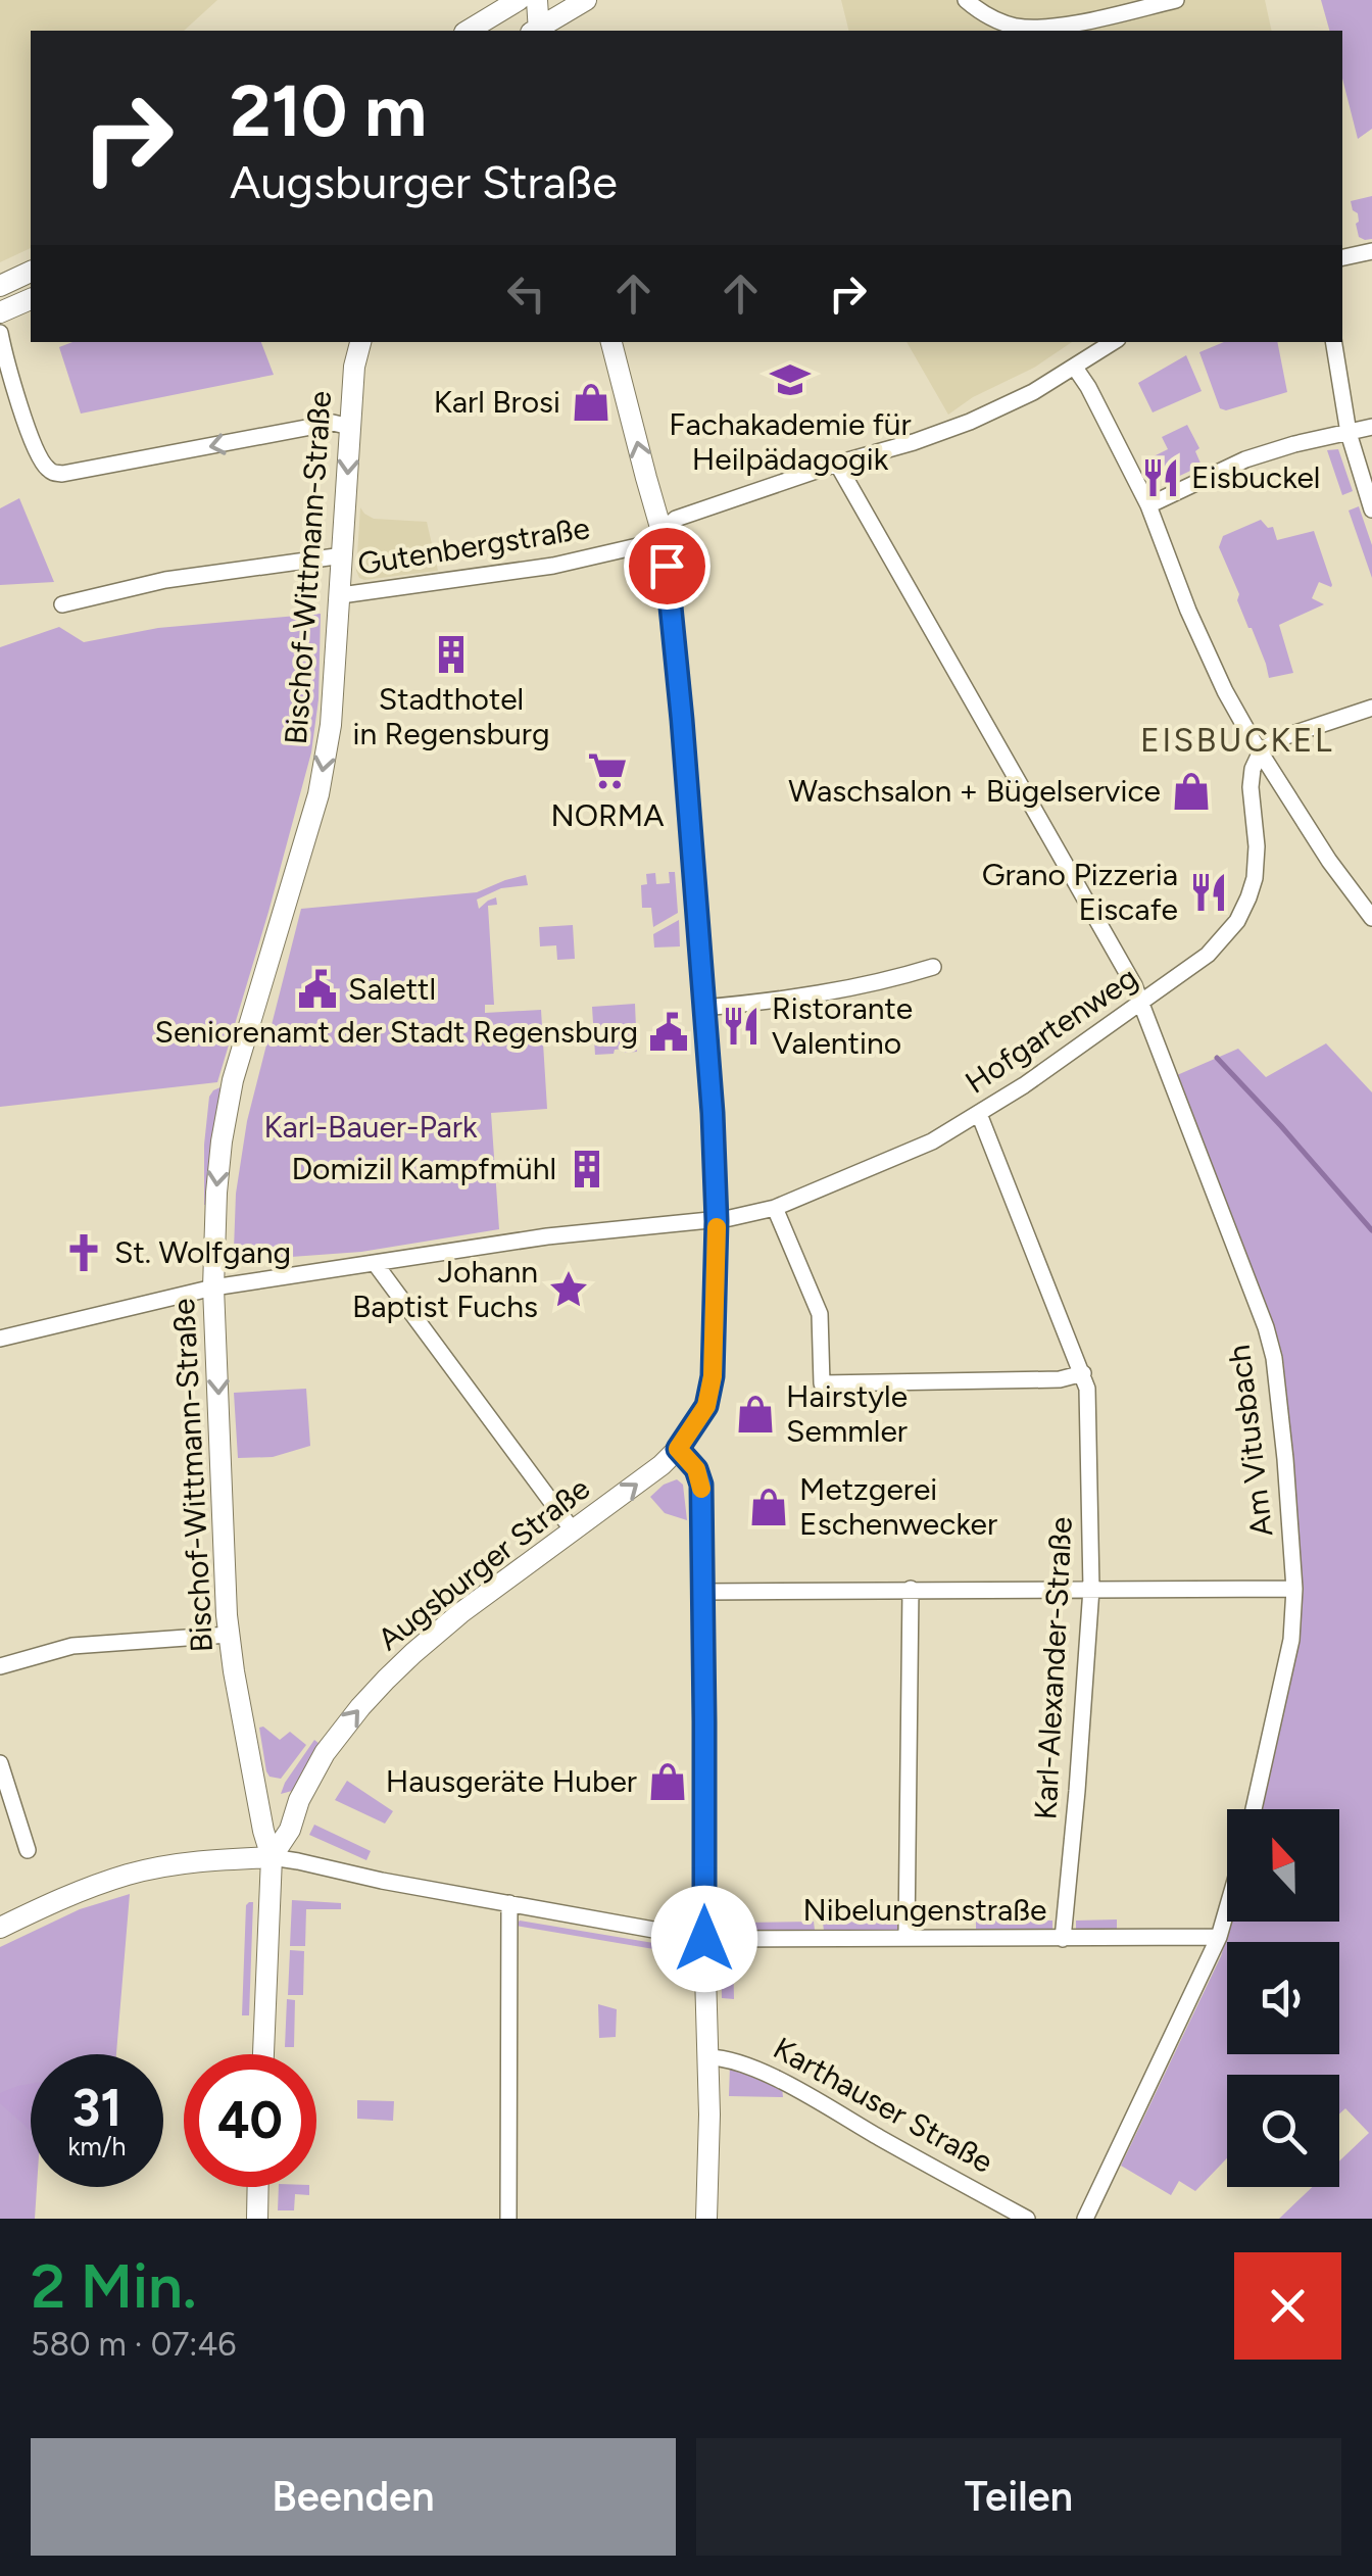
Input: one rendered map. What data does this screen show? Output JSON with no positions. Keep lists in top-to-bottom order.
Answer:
{
  "streets": {
    "street": [
      "Gutenbergstraße",
      "Bischof-Wittmann-Straße",
      "Hofgartenweg",
      "Am Vitusbach",
      "Augsburger Straße",
      "Karl-Alexander-Straße",
      "Nibelungenstraße",
      "Karthauser Straße"
    ]
  },
  "crossings": [
    ["Gutenbergstraße", "Bischof-Wittmann-Straße"],
    ["Gutenbergstraße", "Am Vitusbach"],
    ["Bischof-Wittmann-Straße", "Hofgartenweg"],
    ["Bischof-Wittmann-Straße", "Augsburger Straße"],
    ["Bischof-Wittmann-Straße", "Nibelungenstraße"],
    ["Hofgartenweg", "Am Vitusbach"],
    ["Hofgartenweg", "Augsburger Straße"],
    ["Hofgartenweg", "Karl-Alexander-Straße"],
    ["Augsburger Straße", "Nibelungenstraße"],
    ["Karl-Alexander-Straße", "Nibelungenstraße"]
  ],
  "one_way": ["Bischof-Wittmann-Straße", "Augsburger Straße"],
  "districts": ["EISBUCKEL"],
  "parks": ["Karl-Bauer-Park"],
  "places": {
    "school or university": ["Fachakademie für Heilpädagogik"],
    "shop": [
      "Karl Brosi",
      "Waschsalon + Bügelservice",
      "Hairstyle Semmler",
      "Metzgerei Eschenwecker",
      "Hausgeräte Huber"
    ],
    "restaurant": ["Eisbuckel", "Grano Pizzeria Eiscafe", "Ristorante Valentino"],
    "building": ["Stadthotel in Regensburg", "Domizil Kampfmühl"],
    "supermarket": ["NORMA"],
    "public building": ["Salettl", "Seniorenamt der Stadt Regensburg"],
    "church": ["St. Wolfgang"],
    "place": ["Johann Baptist Fuchs"]
  },
  "north": "top",
  "page": {
    "turn": ["210 m", "Augsburger Straße"],
    "speed": "31 km/h",
    "limit": "40",
    "heading": ["2 Min.", "580 m · 07:46"],
    "buttons": ["Beenden", "Teilen"]
  }
}
